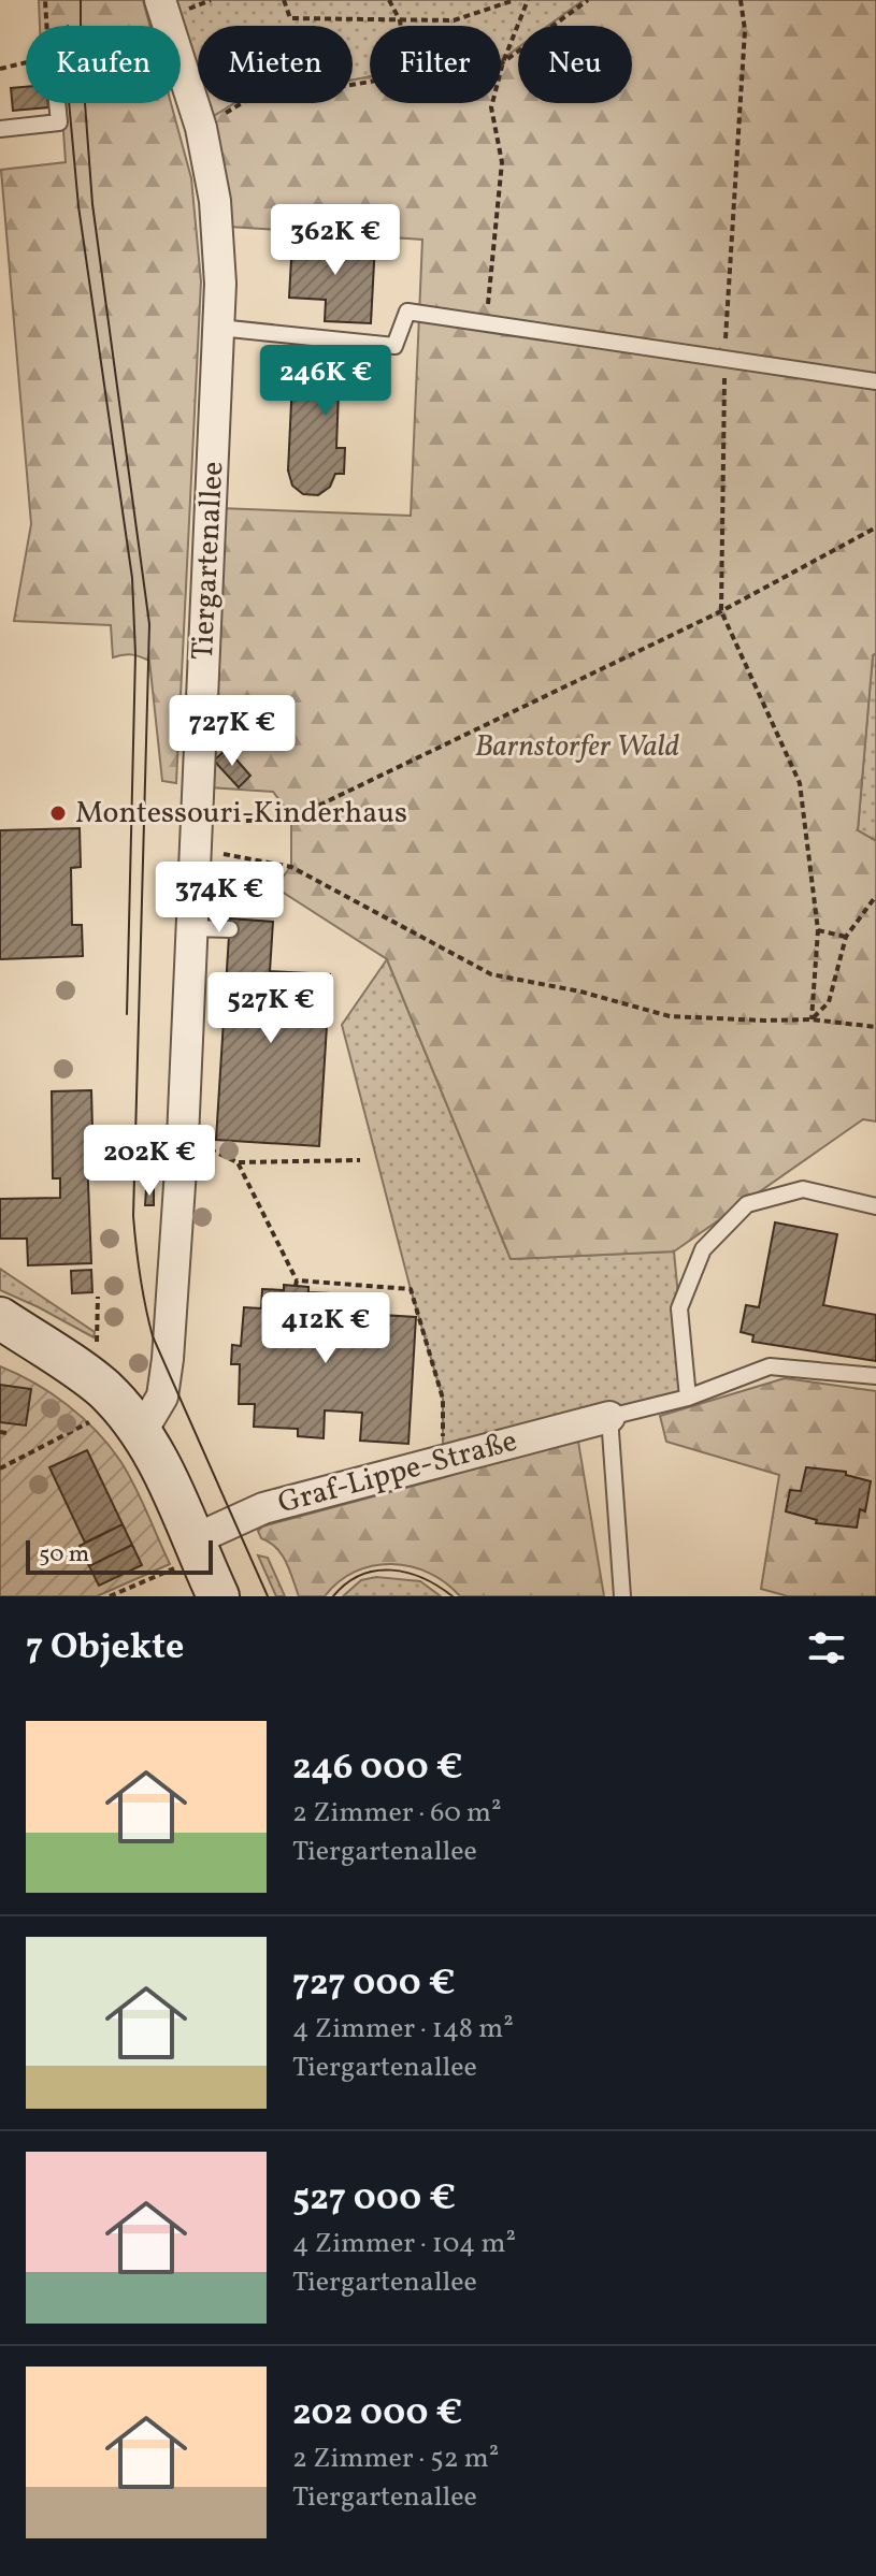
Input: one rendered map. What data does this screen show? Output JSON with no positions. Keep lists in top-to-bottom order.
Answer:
{
  "streets": {
    "street": ["Tiergartenallee", "Graf-Lippe-Straße"]
  },
  "parks": ["Barnstorfer Wald"],
  "places": ["Montessouri-Kinderhaus"],
  "scale_bar": "50 m",
  "page": {
    "chip": [
      "Kaufen",
      "Mieten",
      "Filter",
      "Neu"
    ],
    "price": [
      "362K €",
      "246K €",
      "727K €",
      "374K €",
      "527K €",
      "202K €",
      "412K €"
    ],
    "scale": "50 m",
    "heading": "7 Objekte",
    "list": [
      {
        "name": "246 000 €",
        "note": "2 Zimmer · 60 m² · Tiergartenallee"
      },
      {
        "name": "727 000 €",
        "note": "4 Zimmer · 148 m² · Tiergartenallee"
      },
      {
        "name": "527 000 €",
        "note": "4 Zimmer · 104 m² · Tiergartenallee"
      },
      {
        "name": "202 000 €",
        "note": "2 Zimmer · 52 m² · Tiergartenallee"
      }
    ]
  }
}
